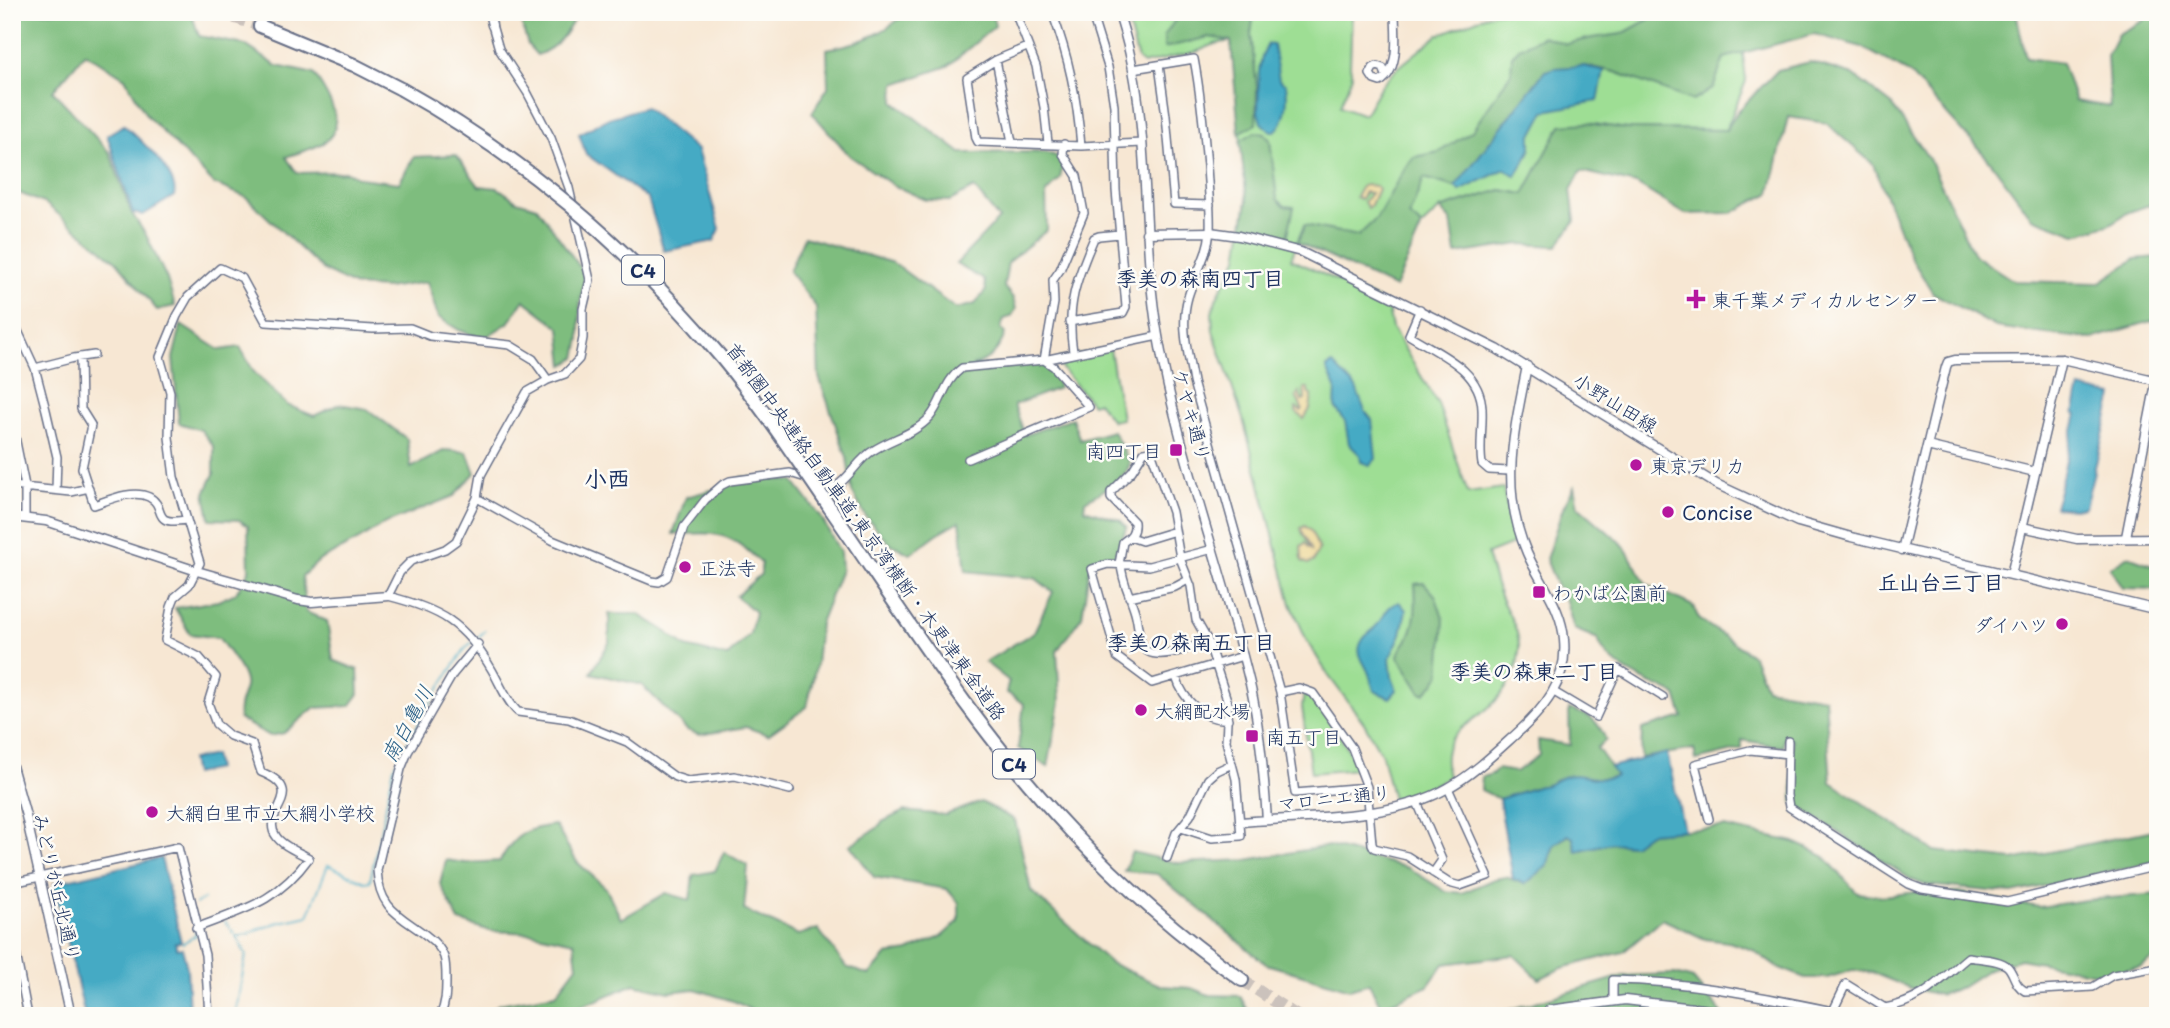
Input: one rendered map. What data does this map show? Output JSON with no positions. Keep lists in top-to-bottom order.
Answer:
{
  "streets": {
    "highway": ["C4", "首都圏中央連絡自動車道;東京湾横断・木更津東金道路"],
    "street": [
      "小野山田線",
      "ケヤキ通り",
      "マロニエ通り",
      "みどりが丘北通り"
    ]
  },
  "crossings": [
    ["小野山田線", "ケヤキ通り"],
    ["小野山田線", "マロニエ通り"],
    ["ケヤキ通り", "マロニエ通り"]
  ],
  "districts": [
    "季美の森南四丁目",
    "小西",
    "丘山台三丁目",
    "季美の森南五丁目",
    "季美の森東二丁目"
  ],
  "water": ["南白亀川"],
  "places": {
    "health": ["東千葉メディカルセンター"],
    "transit": ["南四丁目", "わかば公園前", "南五丁目"],
    "other": [
      "東京デリカ",
      "Concise",
      "正法寺",
      "ダイハツ",
      "大網配水場",
      "大網白里市立大網小学校"
    ]
  }
}
